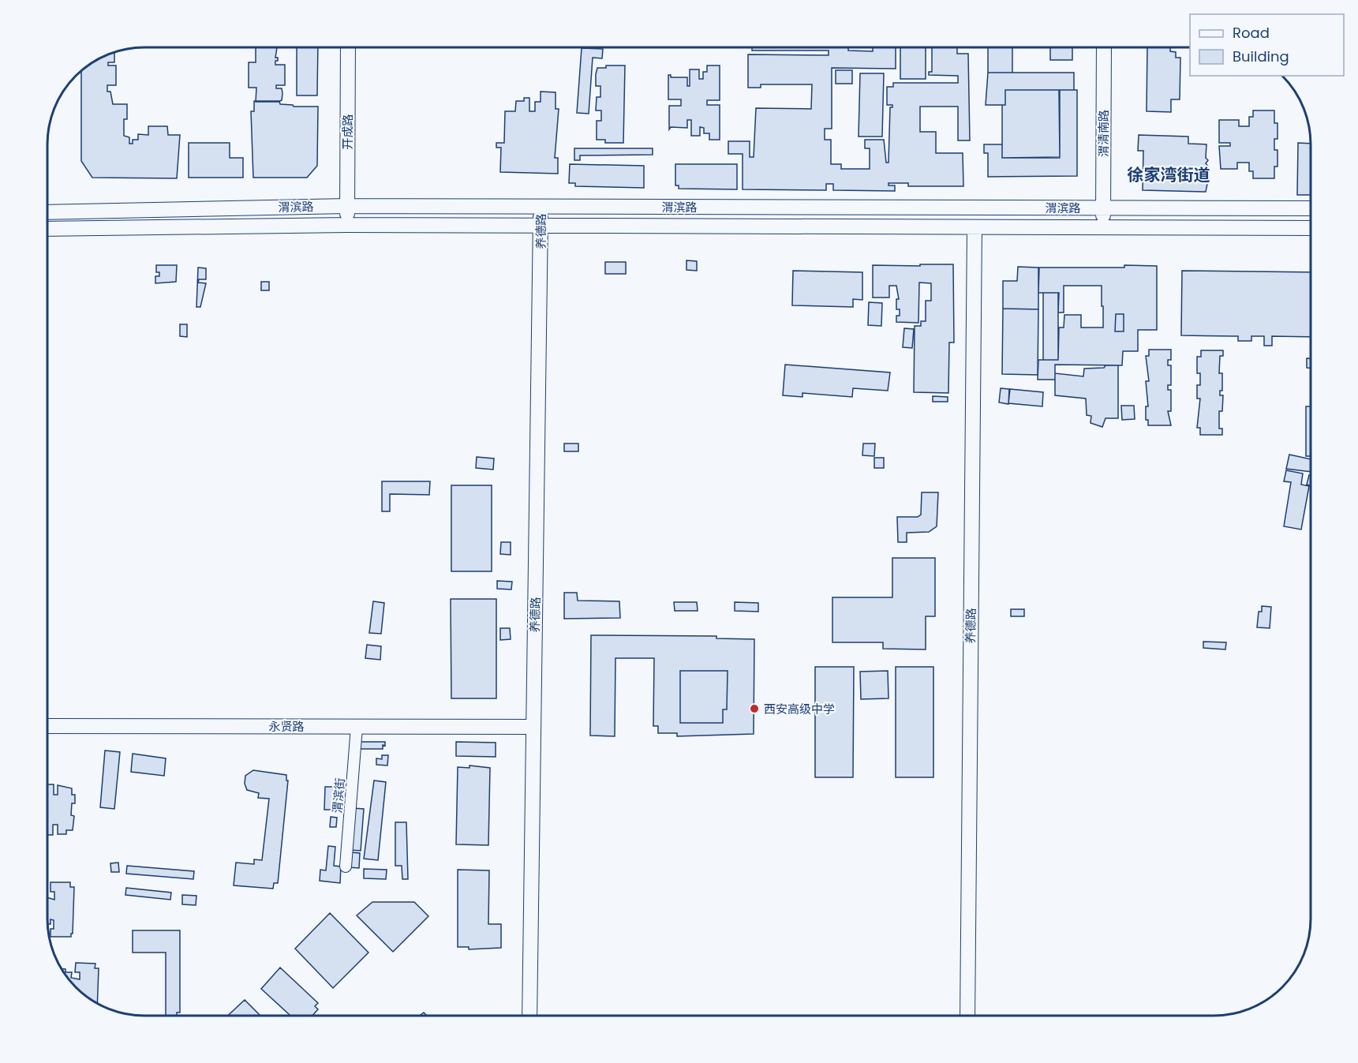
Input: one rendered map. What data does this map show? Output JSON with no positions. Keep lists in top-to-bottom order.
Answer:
{
  "streets": {
    "street": [
      "开成路",
      "渭清南路",
      "渭滨路",
      "养德路",
      "永贤路",
      "渭滨街"
    ]
  },
  "crossings": [
    ["开成路", "渭滨路"],
    ["渭清南路", "渭滨路"],
    ["渭滨路", "养德路"],
    ["养德路", "永贤路"],
    ["永贤路", "渭滨街"]
  ],
  "districts": ["徐家湾街道"],
  "places": ["西安高级中学"],
  "legend": ["Road", "Building"]
}
